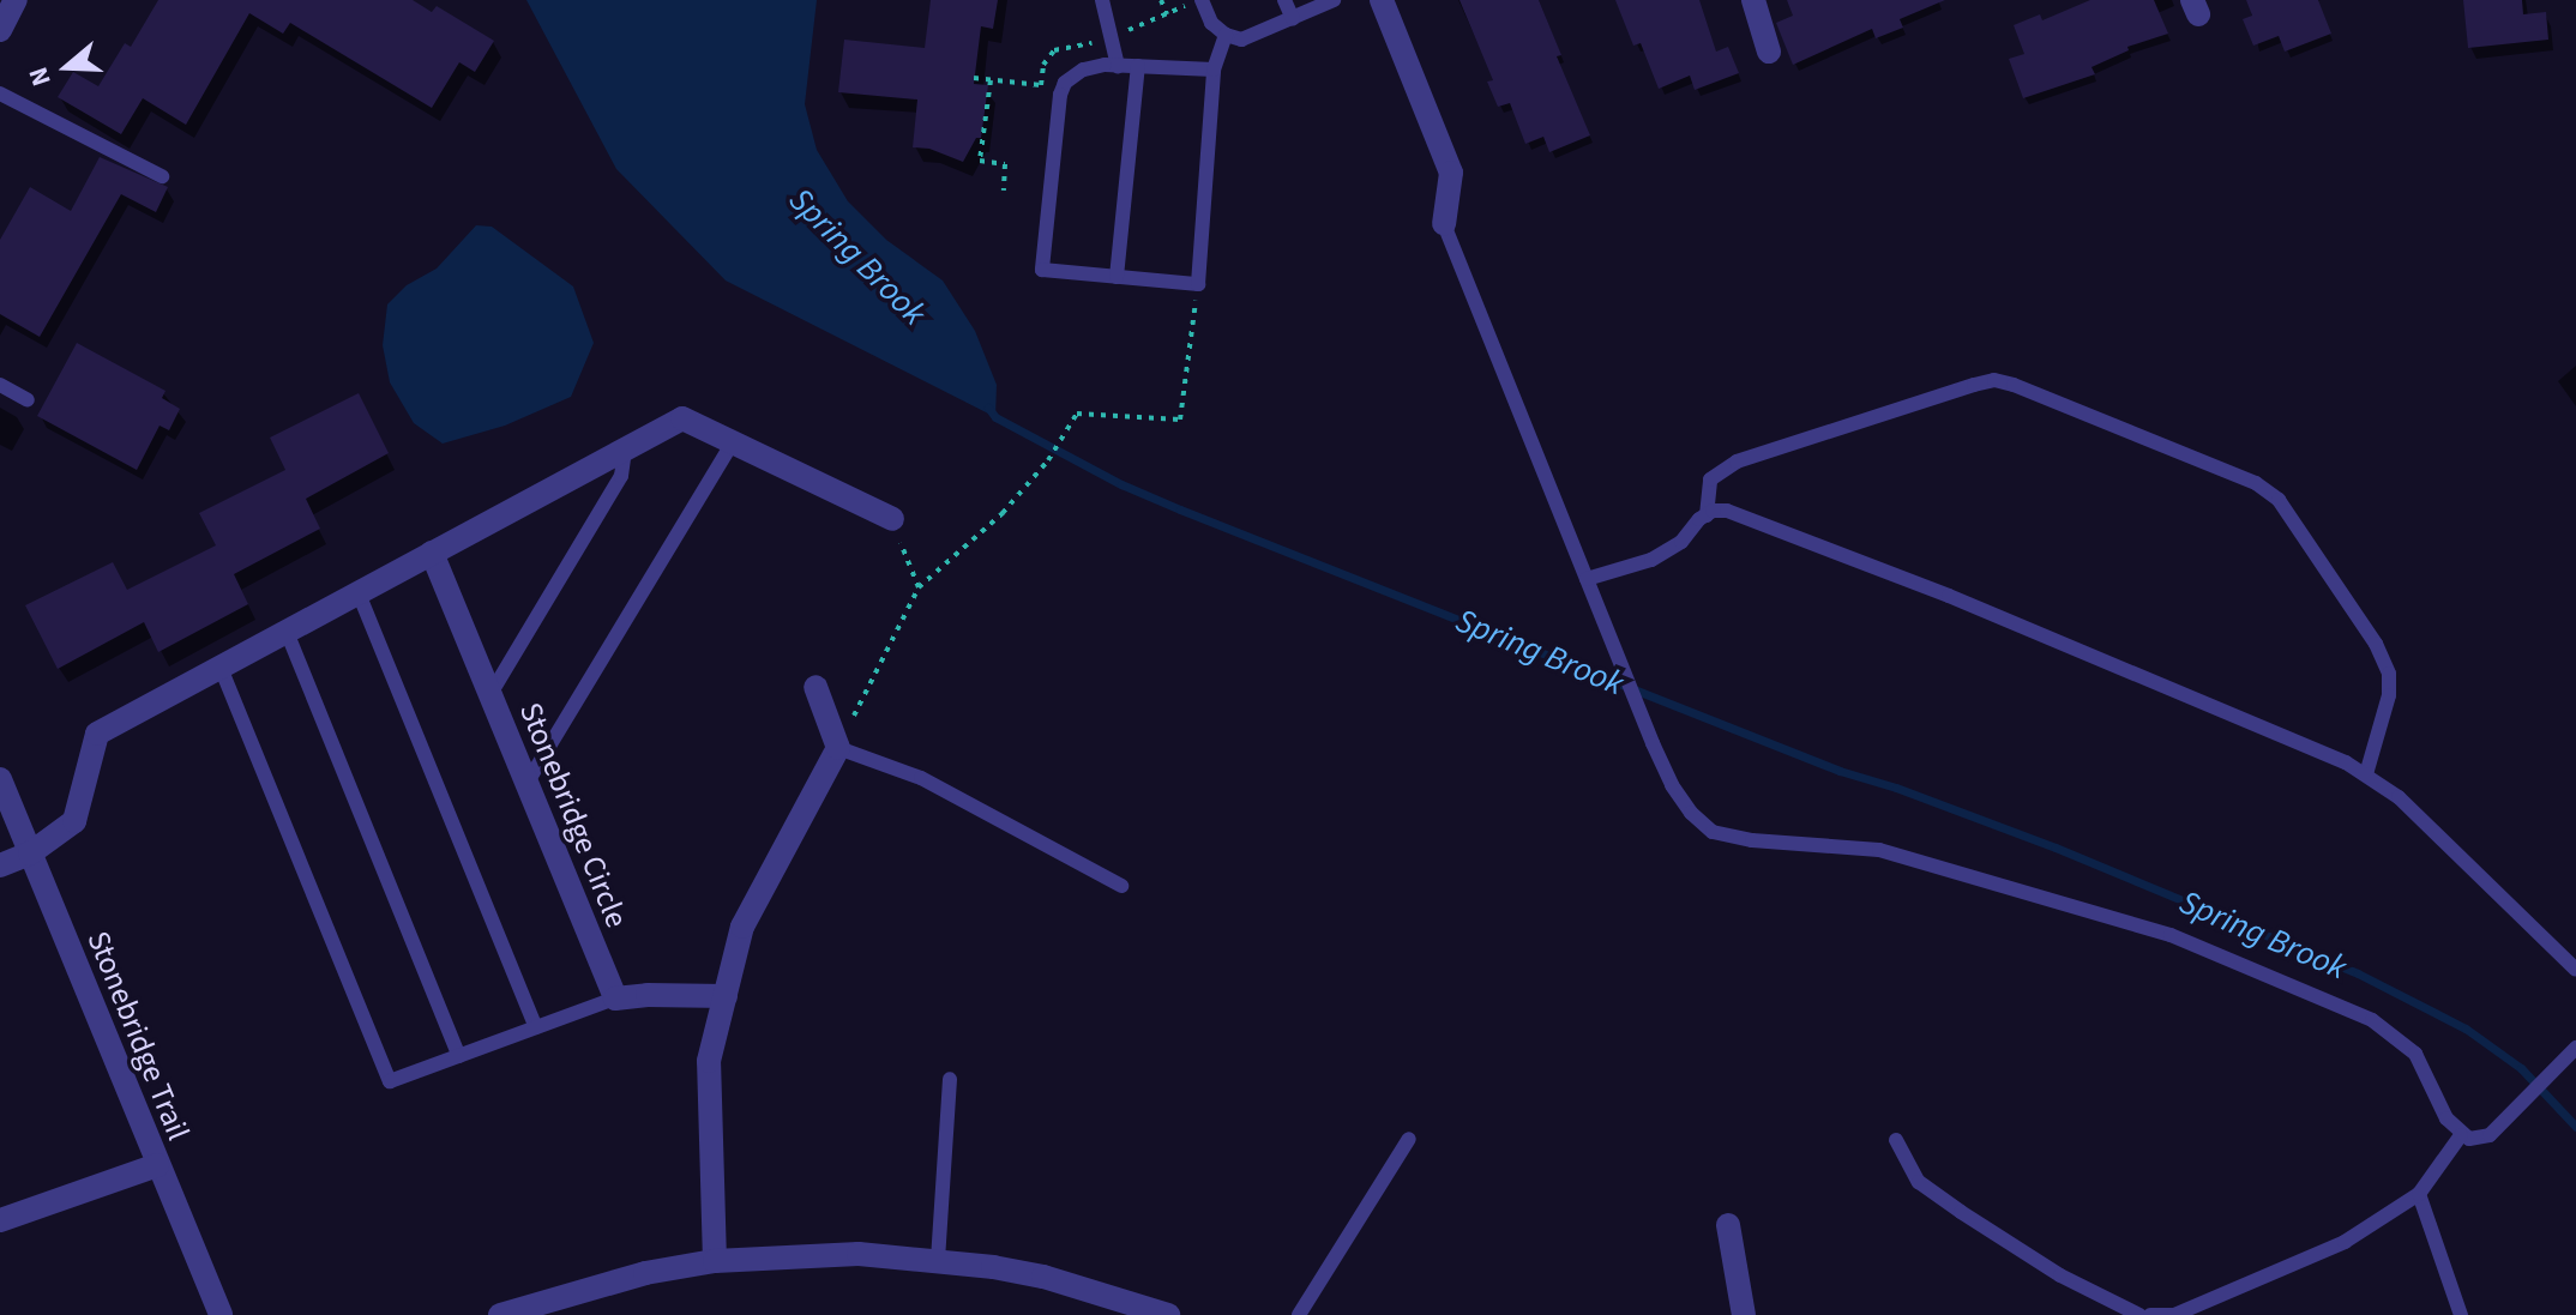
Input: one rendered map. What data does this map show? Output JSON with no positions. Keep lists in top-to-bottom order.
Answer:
{
  "streets": {
    "street": ["Stonebridge Circle", "Stonebridge Trail"]
  },
  "water": ["Spring Brook"],
  "north": "left"
}
